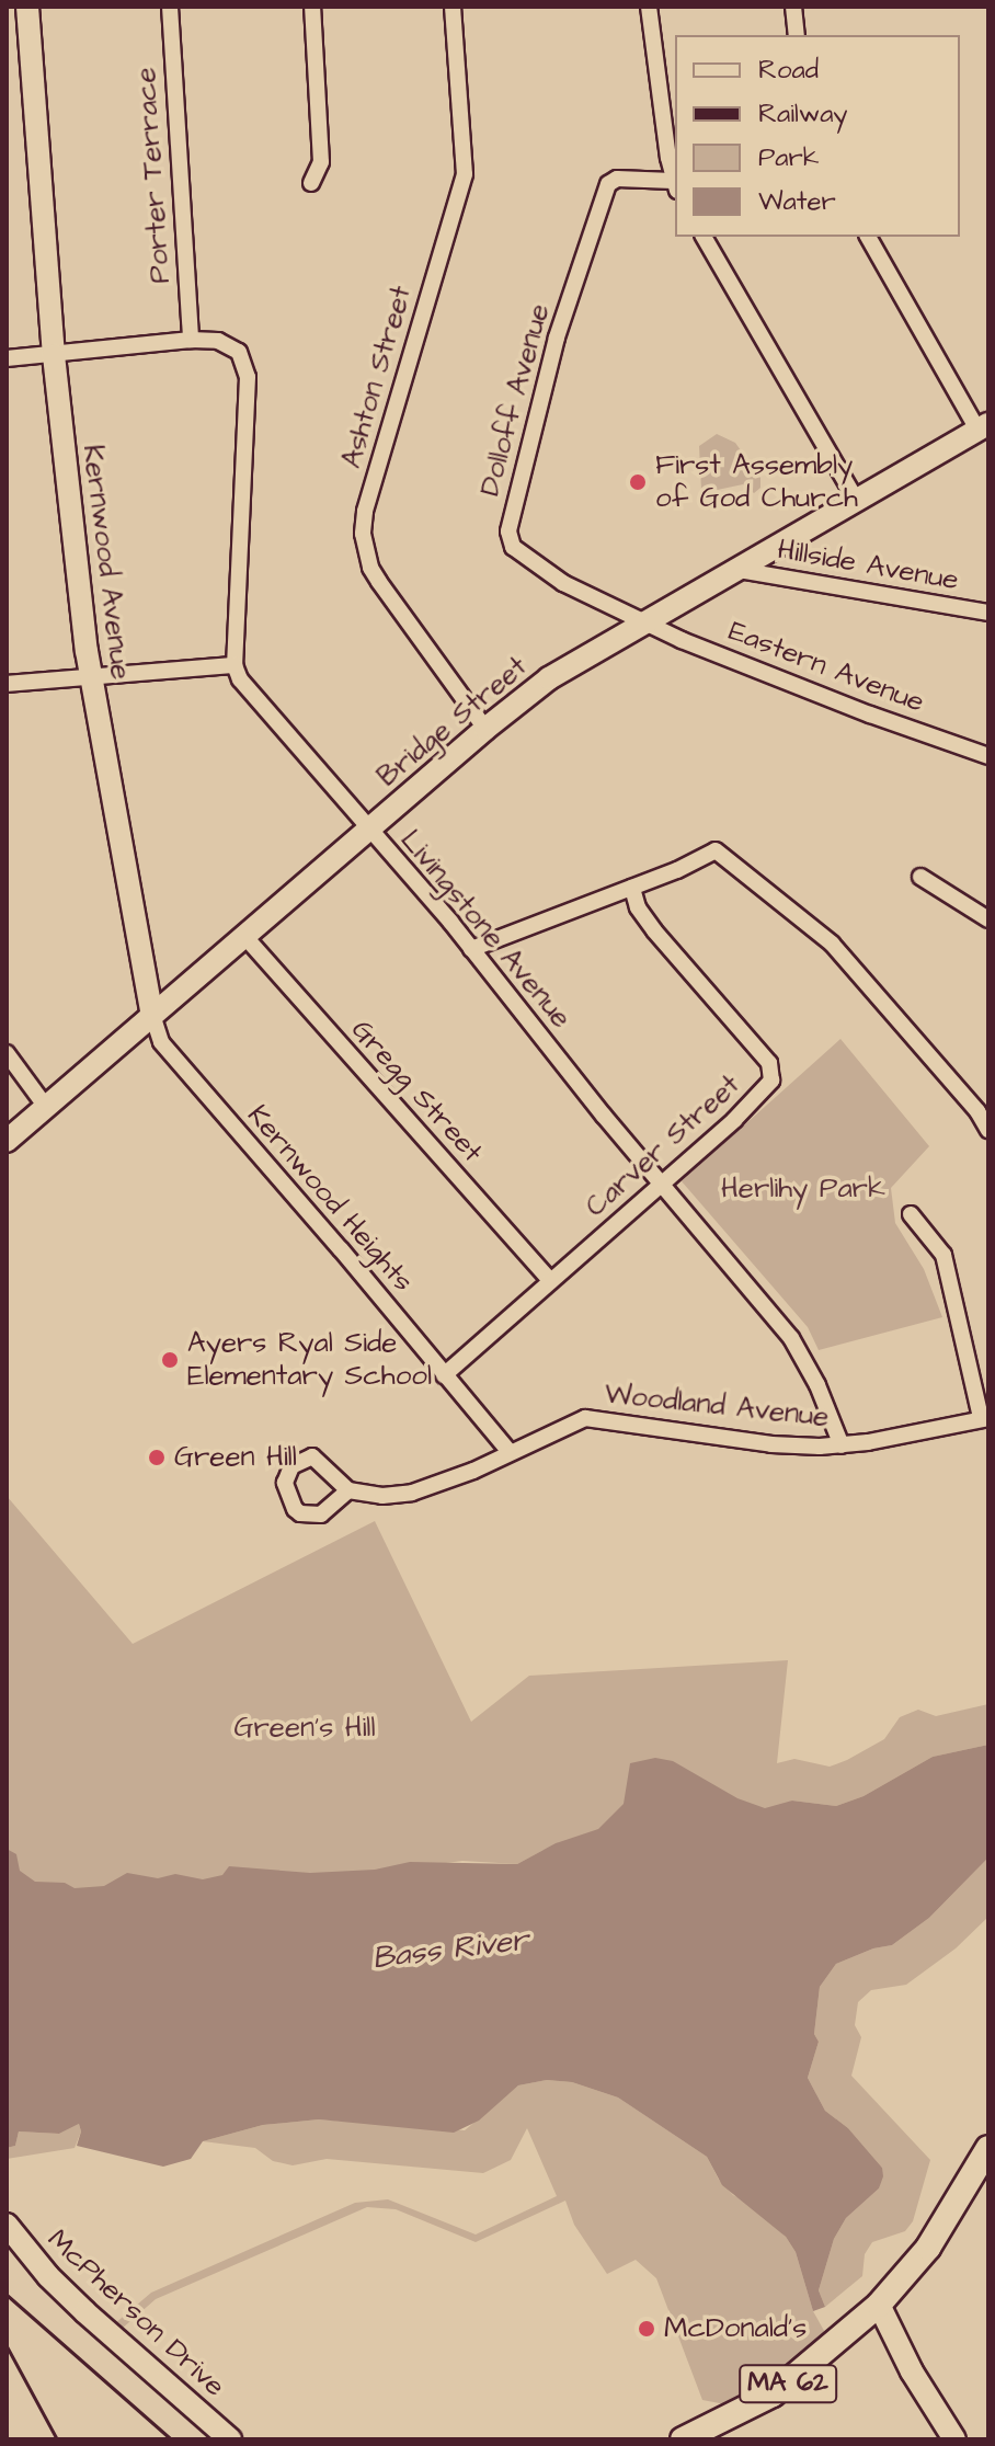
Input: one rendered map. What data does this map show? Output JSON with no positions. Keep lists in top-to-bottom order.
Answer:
{
  "streets": {
    "main road": [
      "Kernwood Avenue",
      "Bridge Street",
      "McPherson Drive",
      "MA 62"
    ],
    "street": [
      "Porter Terrace",
      "Ashton Street",
      "Dolloff Avenue",
      "Hillside Avenue",
      "Eastern Avenue",
      "Livingstone Avenue",
      "Gregg Street",
      "Carver Street",
      "Kernwood Heights",
      "Woodland Avenue"
    ]
  },
  "crossings": [
    ["Ashton Street", "Bridge Street"],
    ["Dolloff Avenue", "Eastern Avenue"],
    ["Dolloff Avenue", "Bridge Street"],
    ["Kernwood Avenue", "Bridge Street"],
    ["Kernwood Avenue", "Kernwood Heights"],
    ["Hillside Avenue", "Bridge Street"],
    ["Eastern Avenue", "Bridge Street"],
    ["Bridge Street", "Livingstone Avenue"],
    ["Bridge Street", "Gregg Street"],
    ["Bridge Street", "Kernwood Heights"],
    ["Livingstone Avenue", "Carver Street"],
    ["Livingstone Avenue", "Woodland Avenue"],
    ["Gregg Street", "Carver Street"],
    ["Carver Street", "Kernwood Heights"],
    ["Kernwood Heights", "Woodland Avenue"]
  ],
  "water": ["Bass River"],
  "parks": ["Herlihy Park", "Green's Hill"],
  "places": [
    "First Assembly of God Church",
    "Ayers Ryal Side Elementary School",
    "Green Hill",
    "McDonald's"
  ],
  "legend": [
    "Road",
    "Railway",
    "Park",
    "Water"
  ]
}
